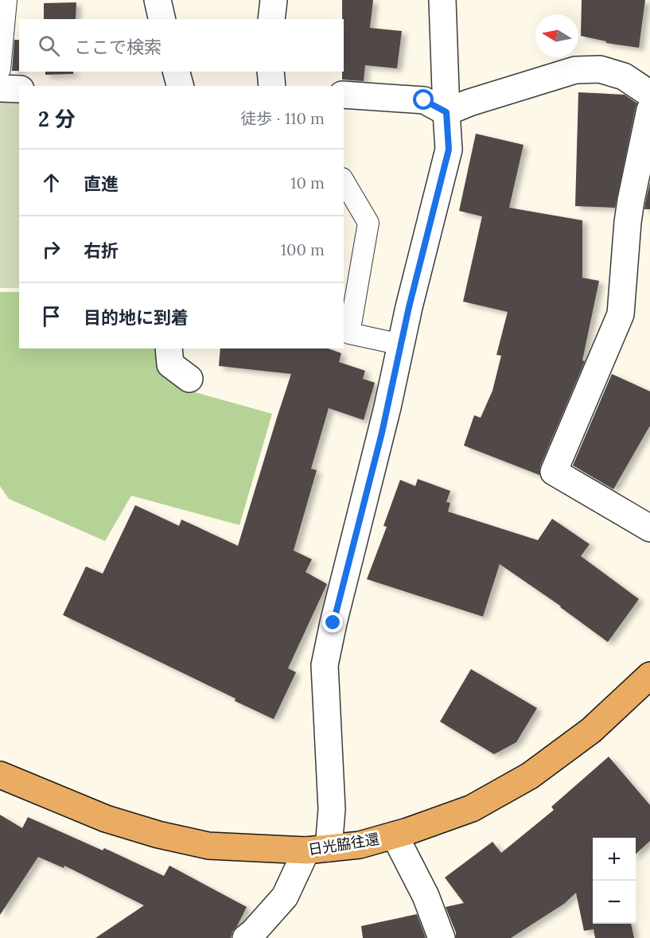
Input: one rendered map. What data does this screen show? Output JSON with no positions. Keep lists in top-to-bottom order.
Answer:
{
  "streets": {
    "highway": ["日光脇往還"]
  },
  "north": "left",
  "page": {
    "search": "ここで検索",
    "heading": ["2 分", "徒歩 · 110 m"],
    "list": [
      ["直進", "10 m"],
      ["右折", "100 m"],
      "目的地に到着"
    ],
    "map_buttons": ["+", "−"]
  }
}
